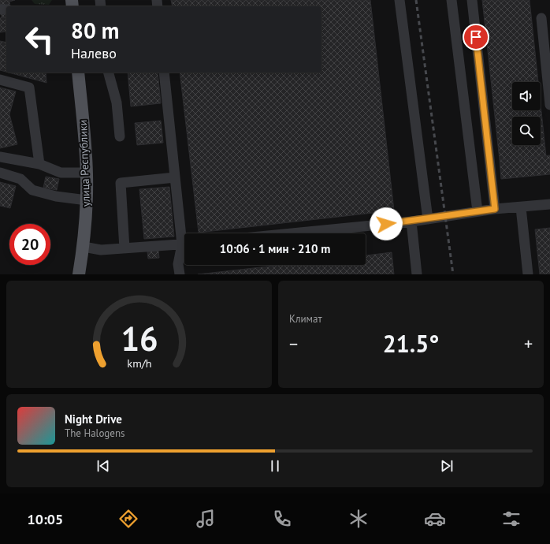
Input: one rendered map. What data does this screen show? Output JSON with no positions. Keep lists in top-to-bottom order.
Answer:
{
  "streets": {
    "main road": ["улица Республики"]
  },
  "page": {
    "turn": ["80 m", "Налево"],
    "limit": "20",
    "trip": "10:06 · 1 мин · 210 m",
    "tile": "Климат",
    "heat": ["−", "21.5°", "+"],
    "song": ["Night Drive", "The Halogens"],
    "tabs": "10:05",
    "gauge": ["16", "km/h"]
  }
}
